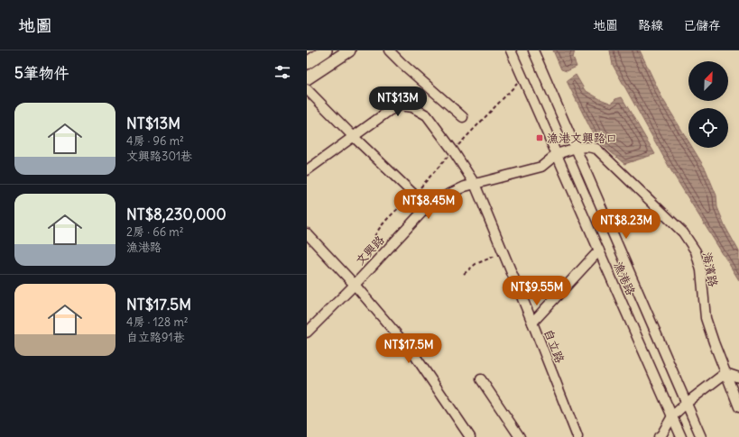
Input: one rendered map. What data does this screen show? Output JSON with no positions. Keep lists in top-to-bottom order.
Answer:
{
  "streets": {
    "street": [
      "文興路",
      "海濱路",
      "漁港路",
      "自立路"
    ]
  },
  "crossings": [
    ["文興路", "海濱路"],
    ["文興路", "漁港路"],
    ["文興路", "自立路"],
    ["海濱路", "漁港路"]
  ],
  "places": {
    "transit": ["漁港文興路口"]
  },
  "north": "top right",
  "page": {
    "header": "地圖",
    "nav": ["地圖", "路線", "已儲存"],
    "heading": "5筆物件",
    "price": [
      "NT$13M",
      "NT$8.45M",
      "NT$8.23M",
      "NT$9.55M",
      "NT$17.5M"
    ],
    "list": [
      {
        "name": "NT$13M",
        "note": "4房 · 96 m² · 文興路301巷"
      },
      {
        "name": "NT$8,230,000",
        "note": "2房 · 66 m² · 漁港路"
      },
      {
        "name": "NT$17.5M",
        "note": "4房 · 128 m² · 自立路91巷"
      }
    ]
  }
}
